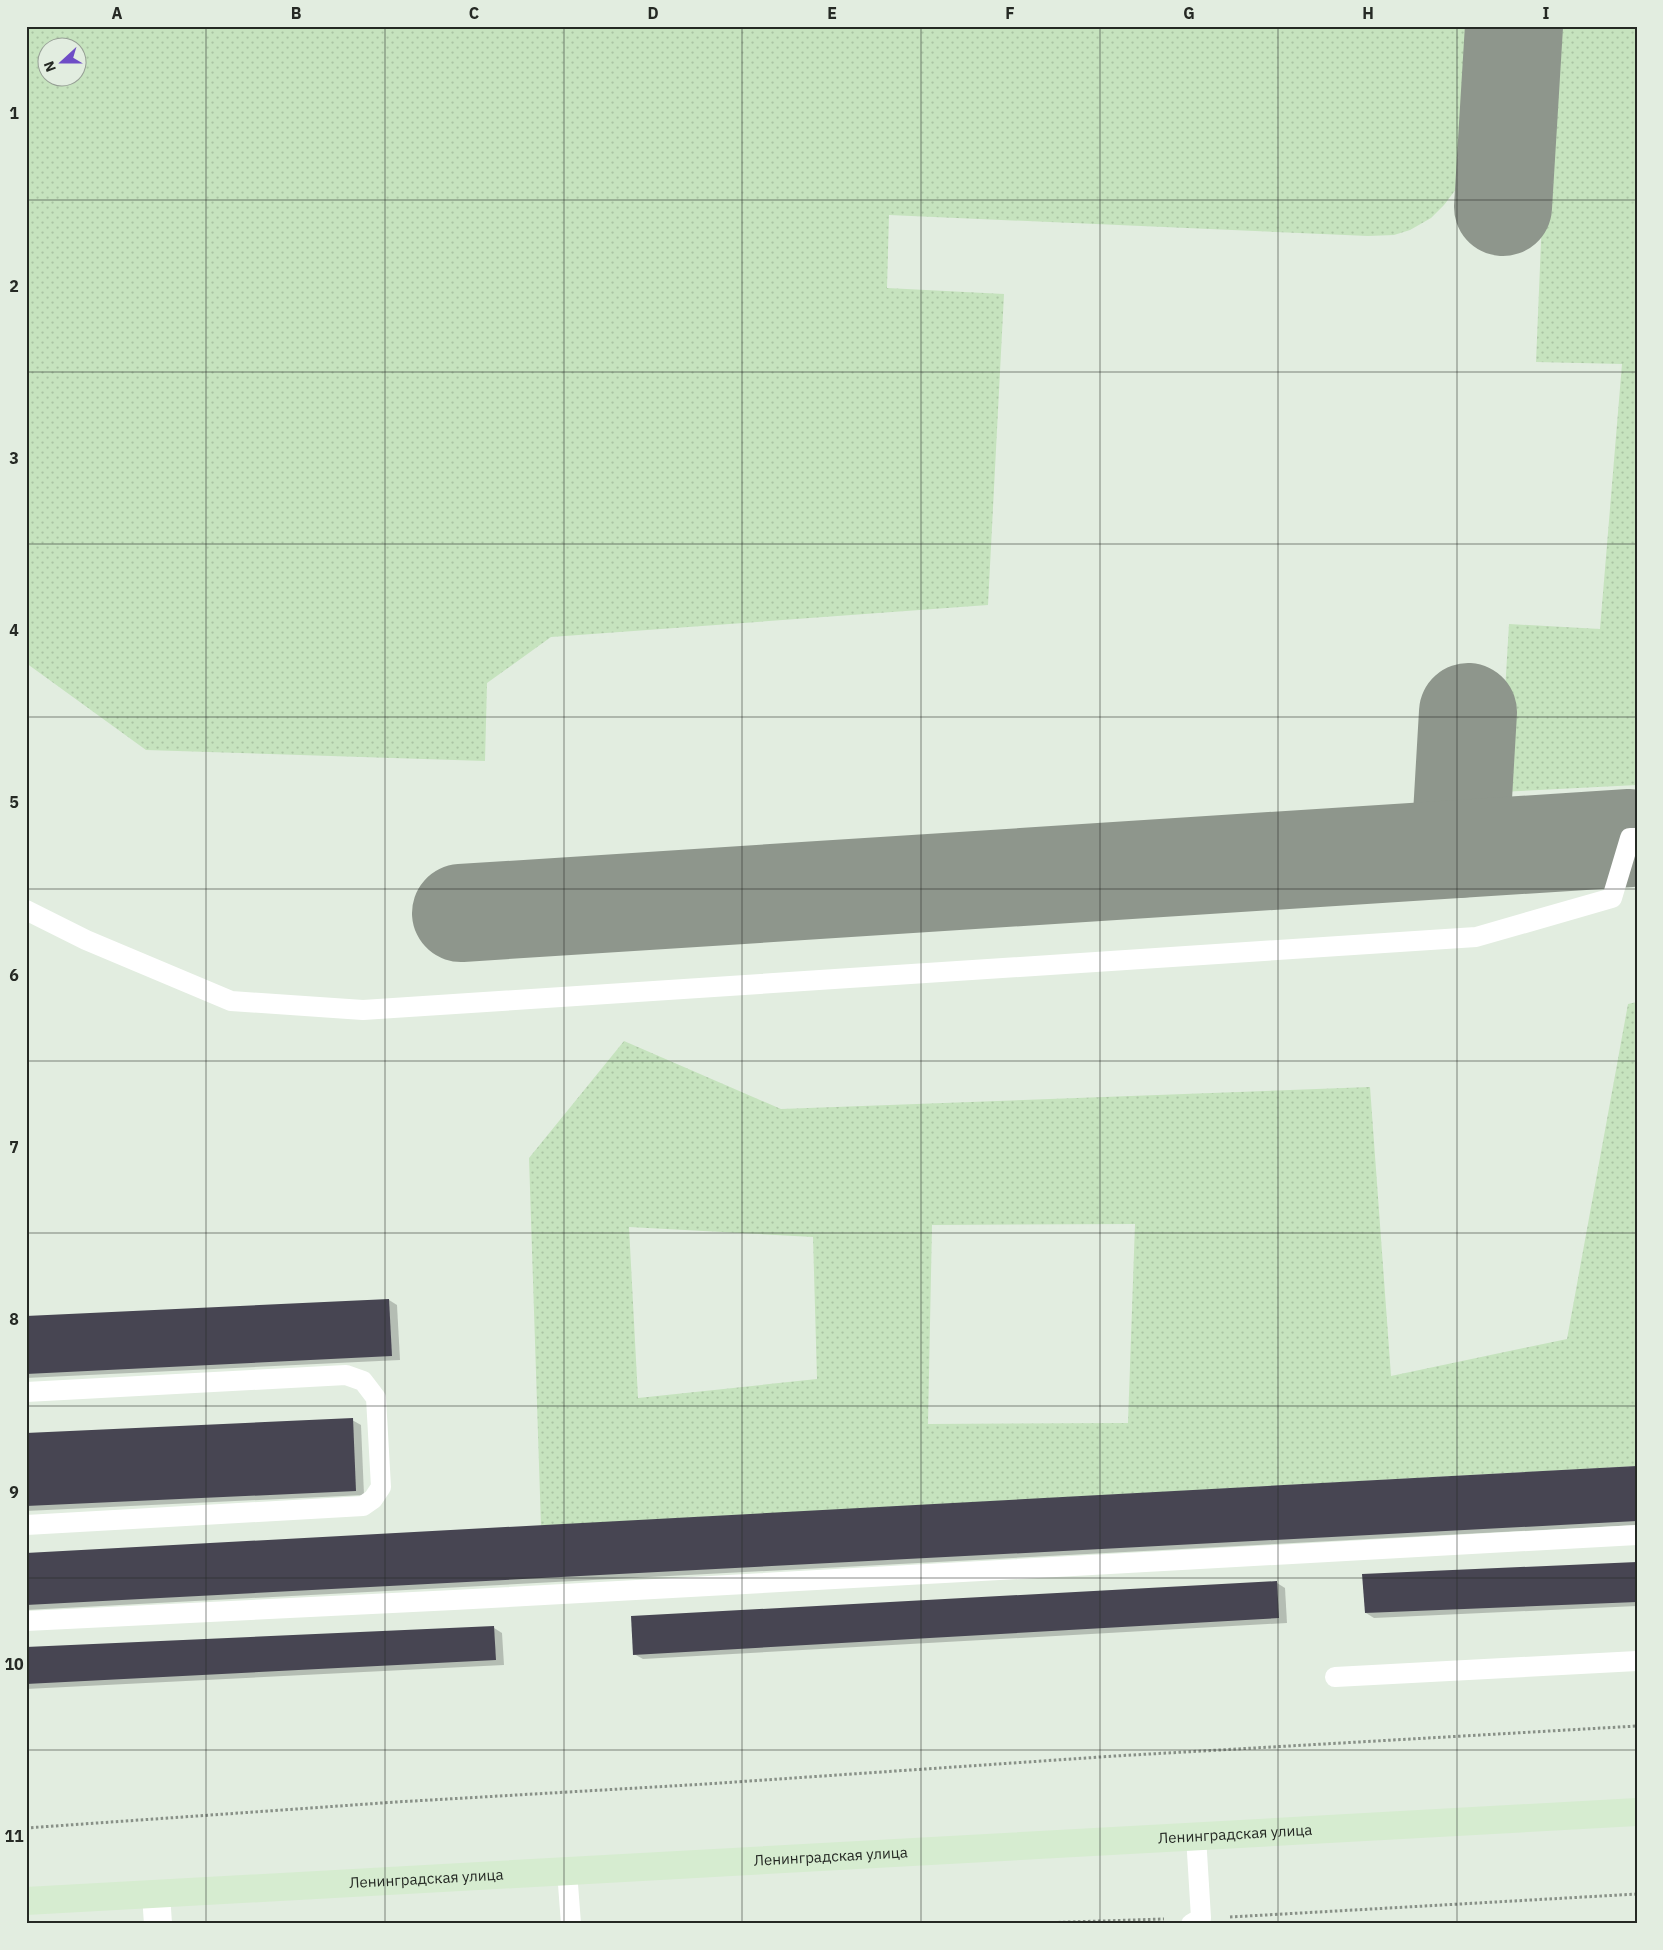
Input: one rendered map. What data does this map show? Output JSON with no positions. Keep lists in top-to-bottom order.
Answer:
{
  "streets": {
    "main road": ["Ленинградская улица"]
  },
  "north": "left",
  "grid": {
    "columns": [
      "A",
      "B",
      "C",
      "D",
      "E",
      "F",
      "G",
      "H",
      "I"
    ],
    "rows": [
      "1",
      "2",
      "3",
      "4",
      "5",
      "6",
      "7",
      "8",
      "9",
      "10",
      "11"
    ]
  }
}
